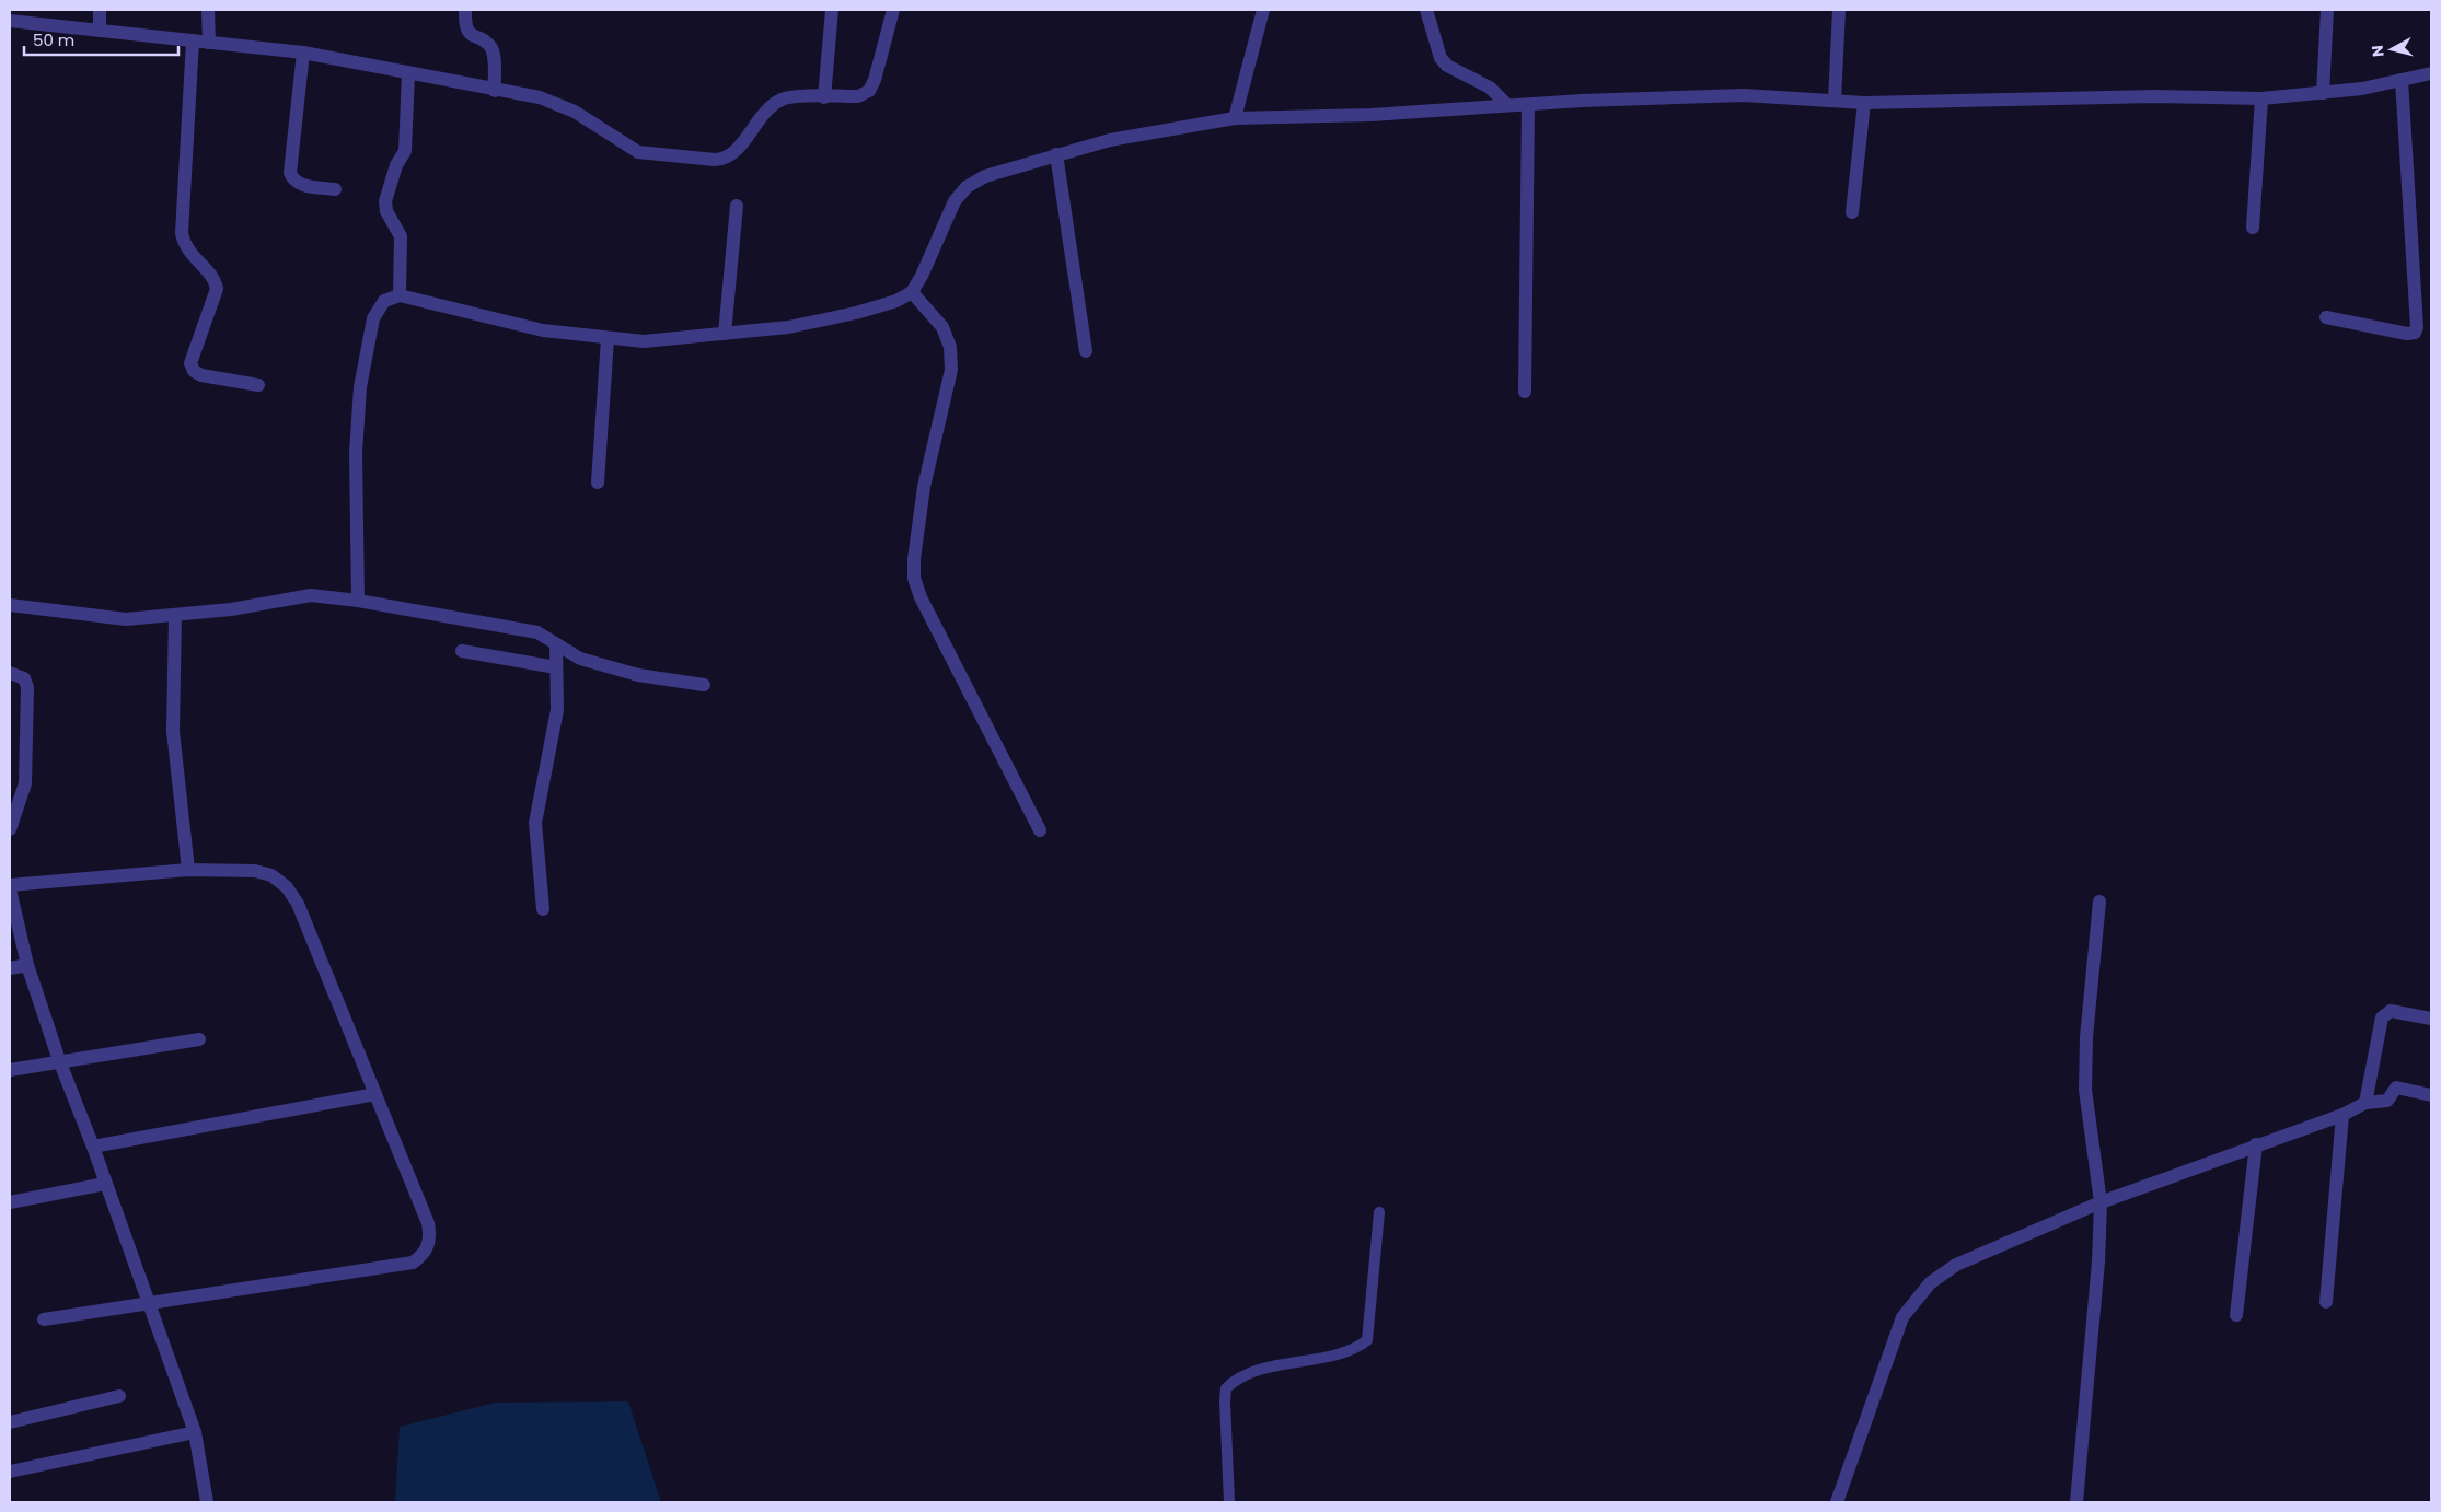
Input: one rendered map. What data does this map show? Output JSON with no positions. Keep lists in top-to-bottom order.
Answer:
{
  "scale_bar": "50 m",
  "north": "left"
}
